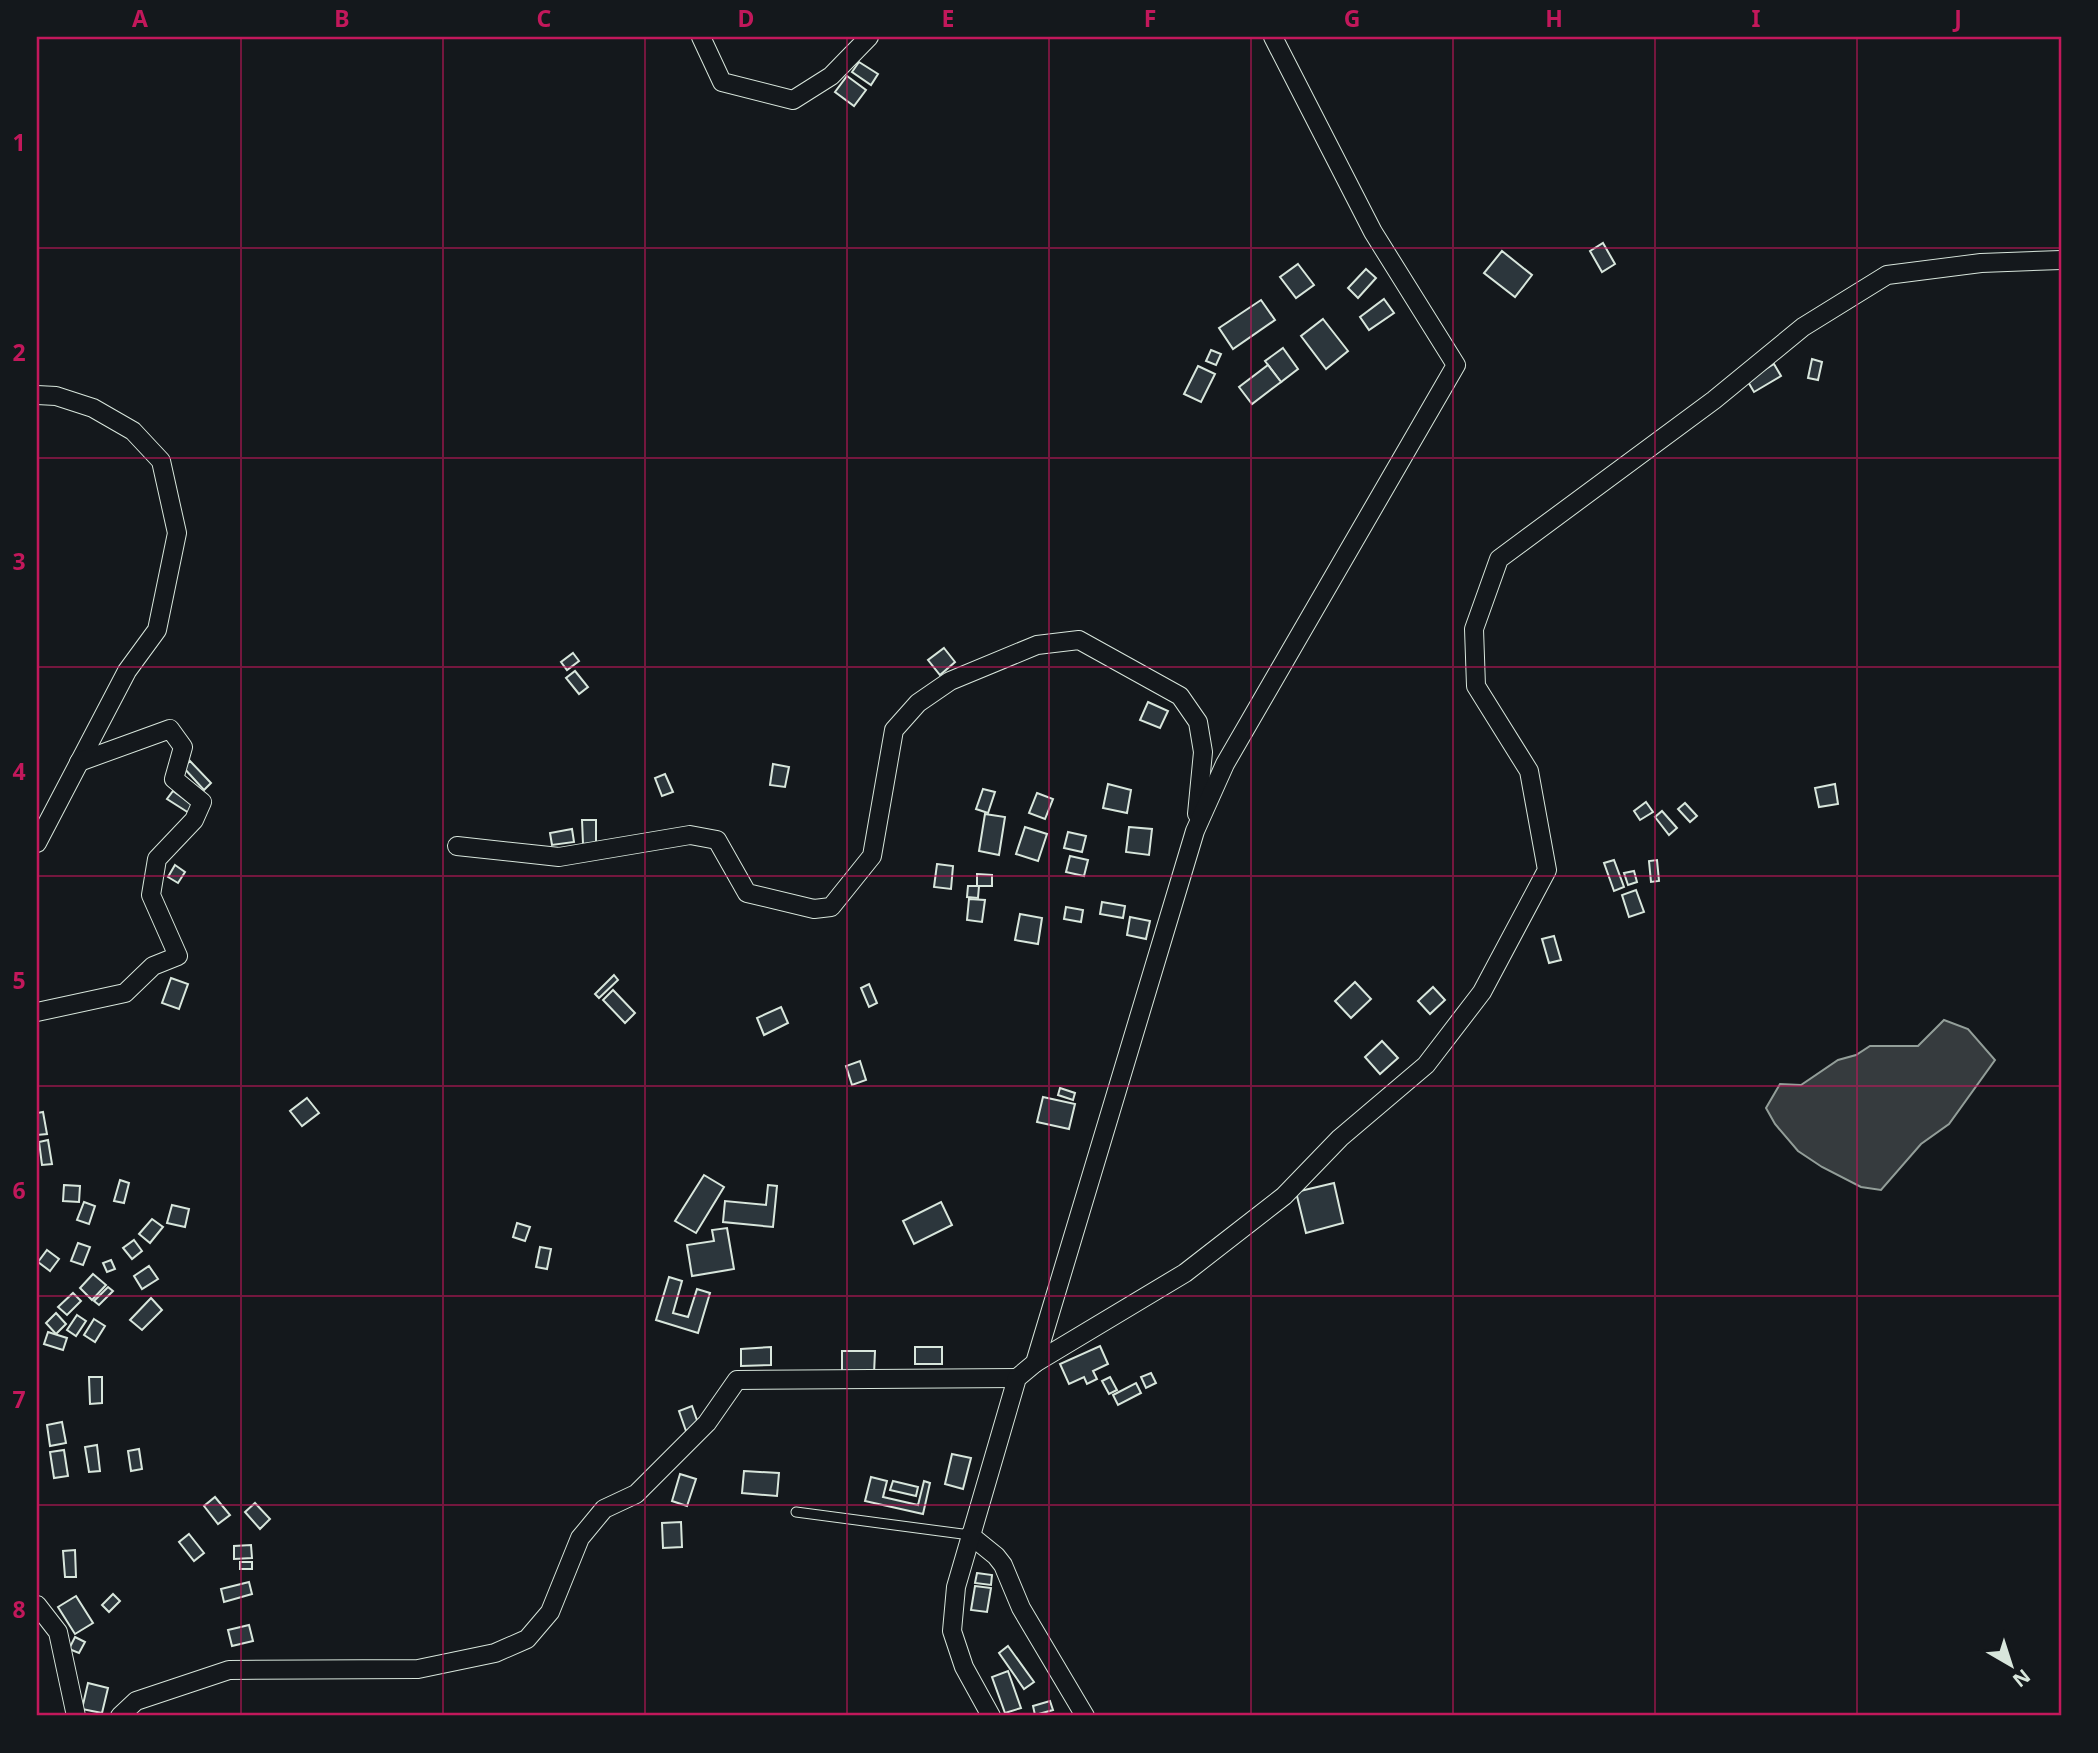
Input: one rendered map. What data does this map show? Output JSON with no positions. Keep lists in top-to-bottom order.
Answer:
{
  "north": "bottom right",
  "grid": {
    "columns": [
      "A",
      "B",
      "C",
      "D",
      "E",
      "F",
      "G",
      "H",
      "I",
      "J"
    ],
    "rows": [
      "1",
      "2",
      "3",
      "4",
      "5",
      "6",
      "7",
      "8"
    ]
  }
}
